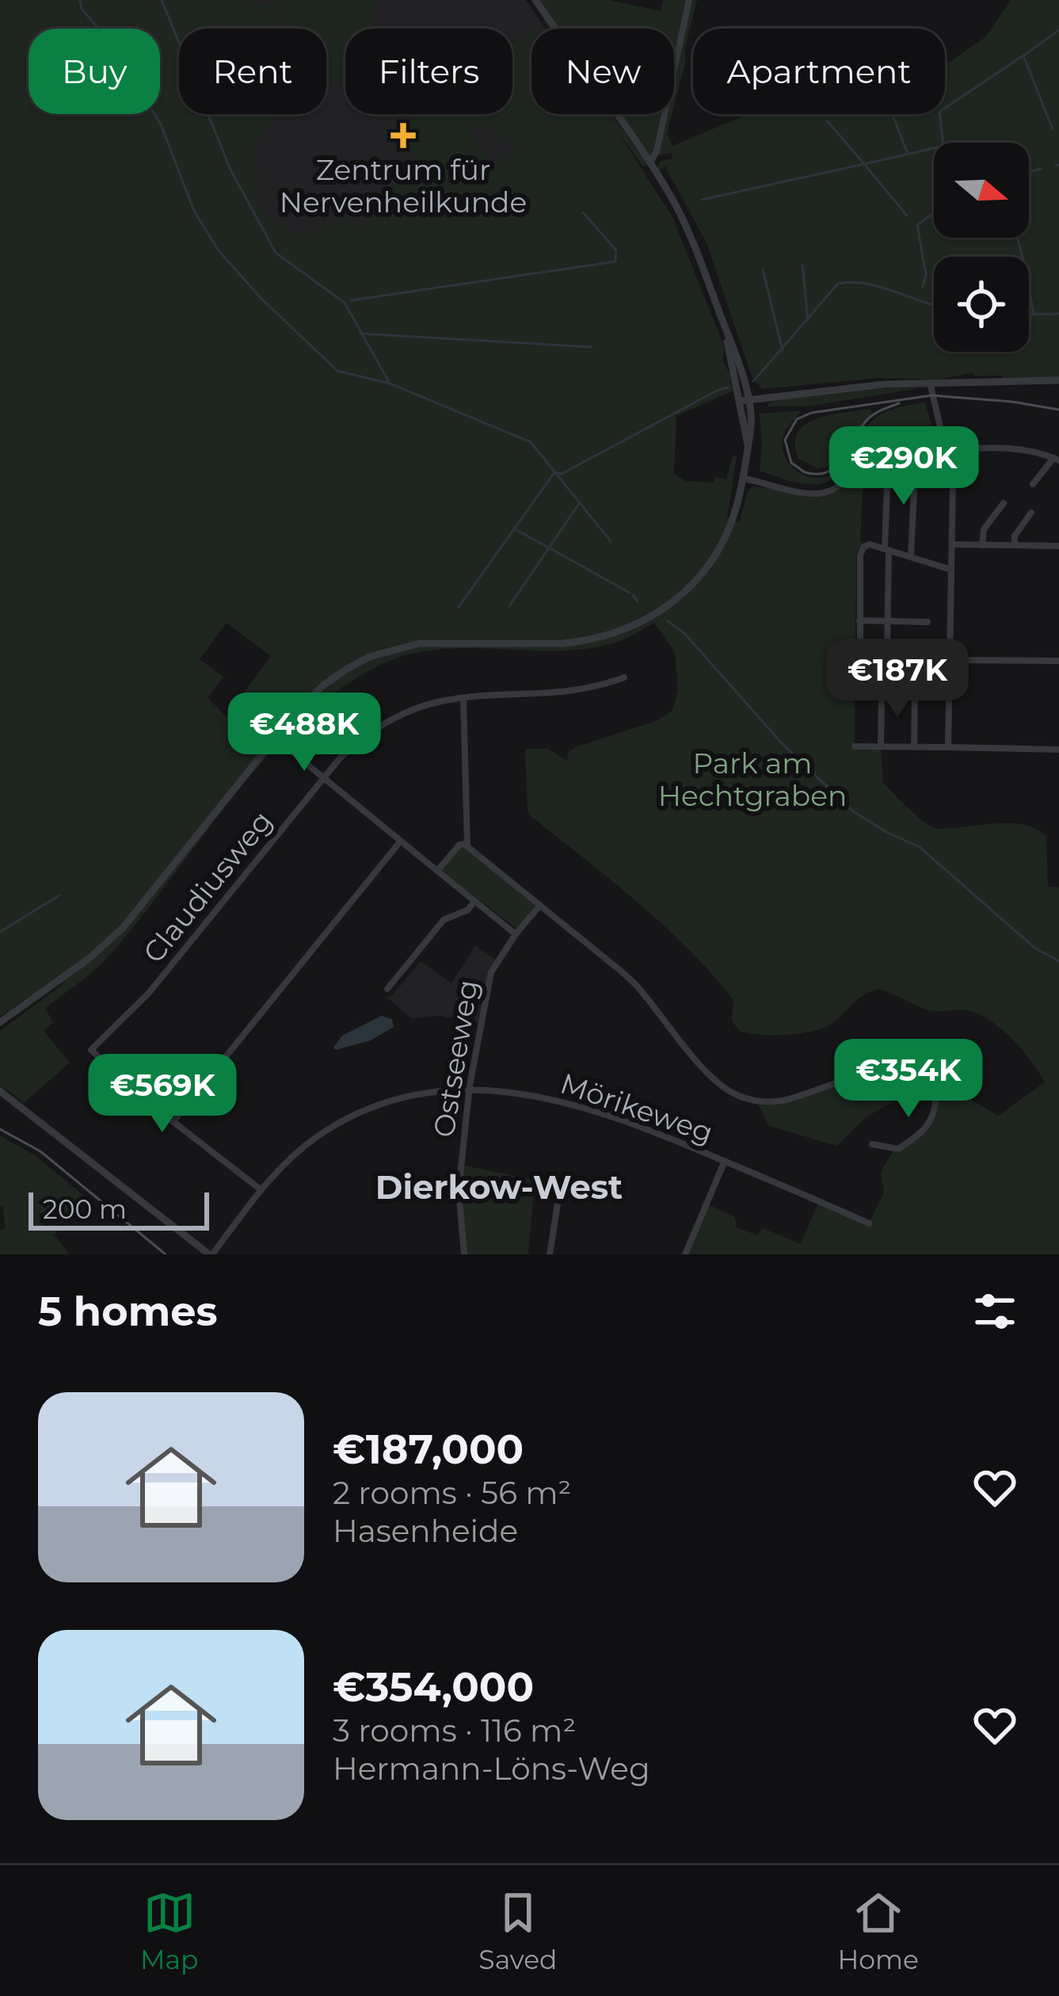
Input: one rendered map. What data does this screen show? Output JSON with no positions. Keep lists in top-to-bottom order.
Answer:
{
  "streets": {
    "street": ["Claudiusweg", "Ostseeweg", "Mörikeweg"]
  },
  "crossings": [
    ["Ostseeweg", "Mörikeweg"]
  ],
  "districts": ["Dierkow-West"],
  "parks": ["Park am Hechtgraben"],
  "places": {
    "health": ["Zentrum für Nervenheilkunde"]
  },
  "scale_bar": "200 m",
  "north": "right",
  "page": {
    "chip": [
      "Buy",
      "Rent",
      "Filters",
      "New",
      "Apartment"
    ],
    "price": [
      "€290K",
      "€187K",
      "€488K",
      "€354K",
      "€569K"
    ],
    "scale": "200 m",
    "heading": "5 homes",
    "list": [
      {
        "name": "€187,000",
        "note": "2 rooms · 56 m² · Hasenheide"
      },
      {
        "name": "€354,000",
        "note": "3 rooms · 116 m² · Hermann-Löns-Weg"
      }
    ],
    "tabs": ["Map", "Saved", "Home"]
  }
}
